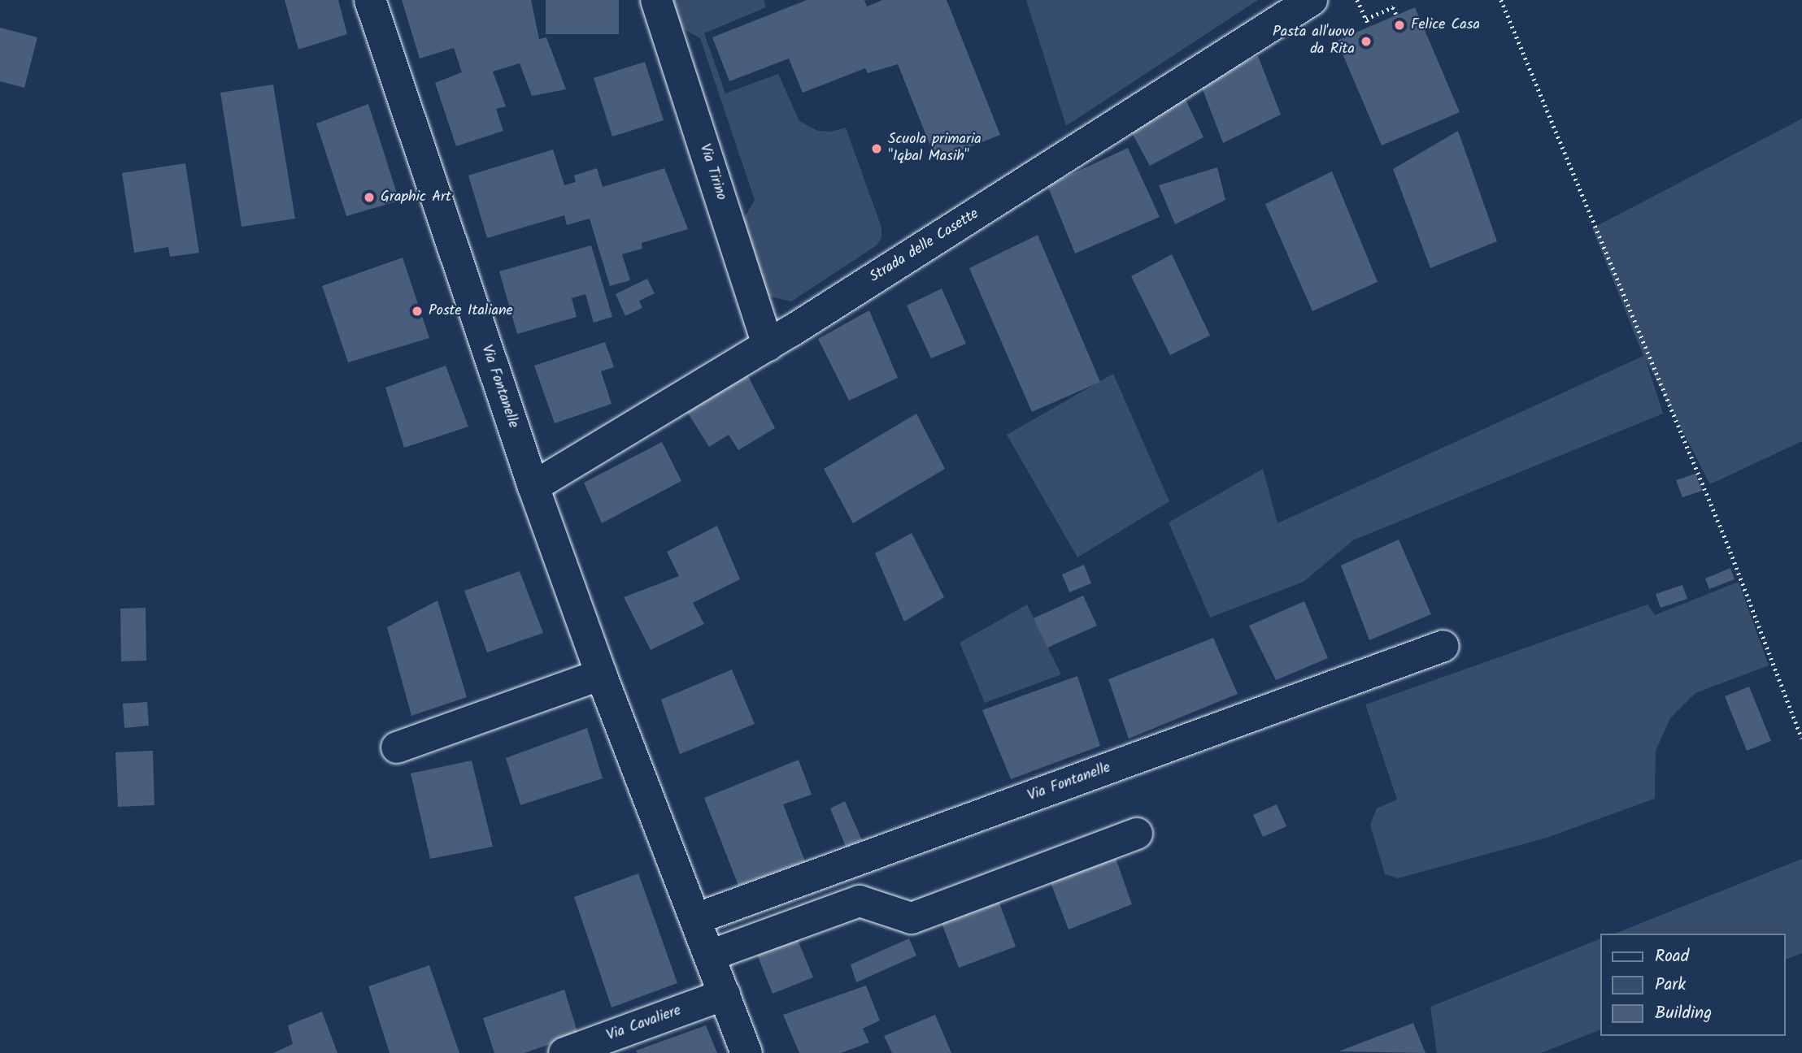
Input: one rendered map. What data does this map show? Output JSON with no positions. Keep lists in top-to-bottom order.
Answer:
{
  "streets": {
    "street": [
      "Via Tirino",
      "Strada delle Casette",
      "Via Fontanelle",
      "Via Cavaliere"
    ]
  },
  "crossings": [
    ["Via Tirino", "Strada delle Casette"],
    ["Strada delle Casette", "Via Fontanelle"],
    ["Via Fontanelle", "Via Cavaliere"]
  ],
  "places": [
    "Felice Casa",
    "Pasta all'uovo da Rita",
    "Scuola primaria \"Iqbal Masih\"",
    "Graphic Art",
    "Poste Italiane"
  ],
  "legend": ["Road", "Park", "Building"]
}
